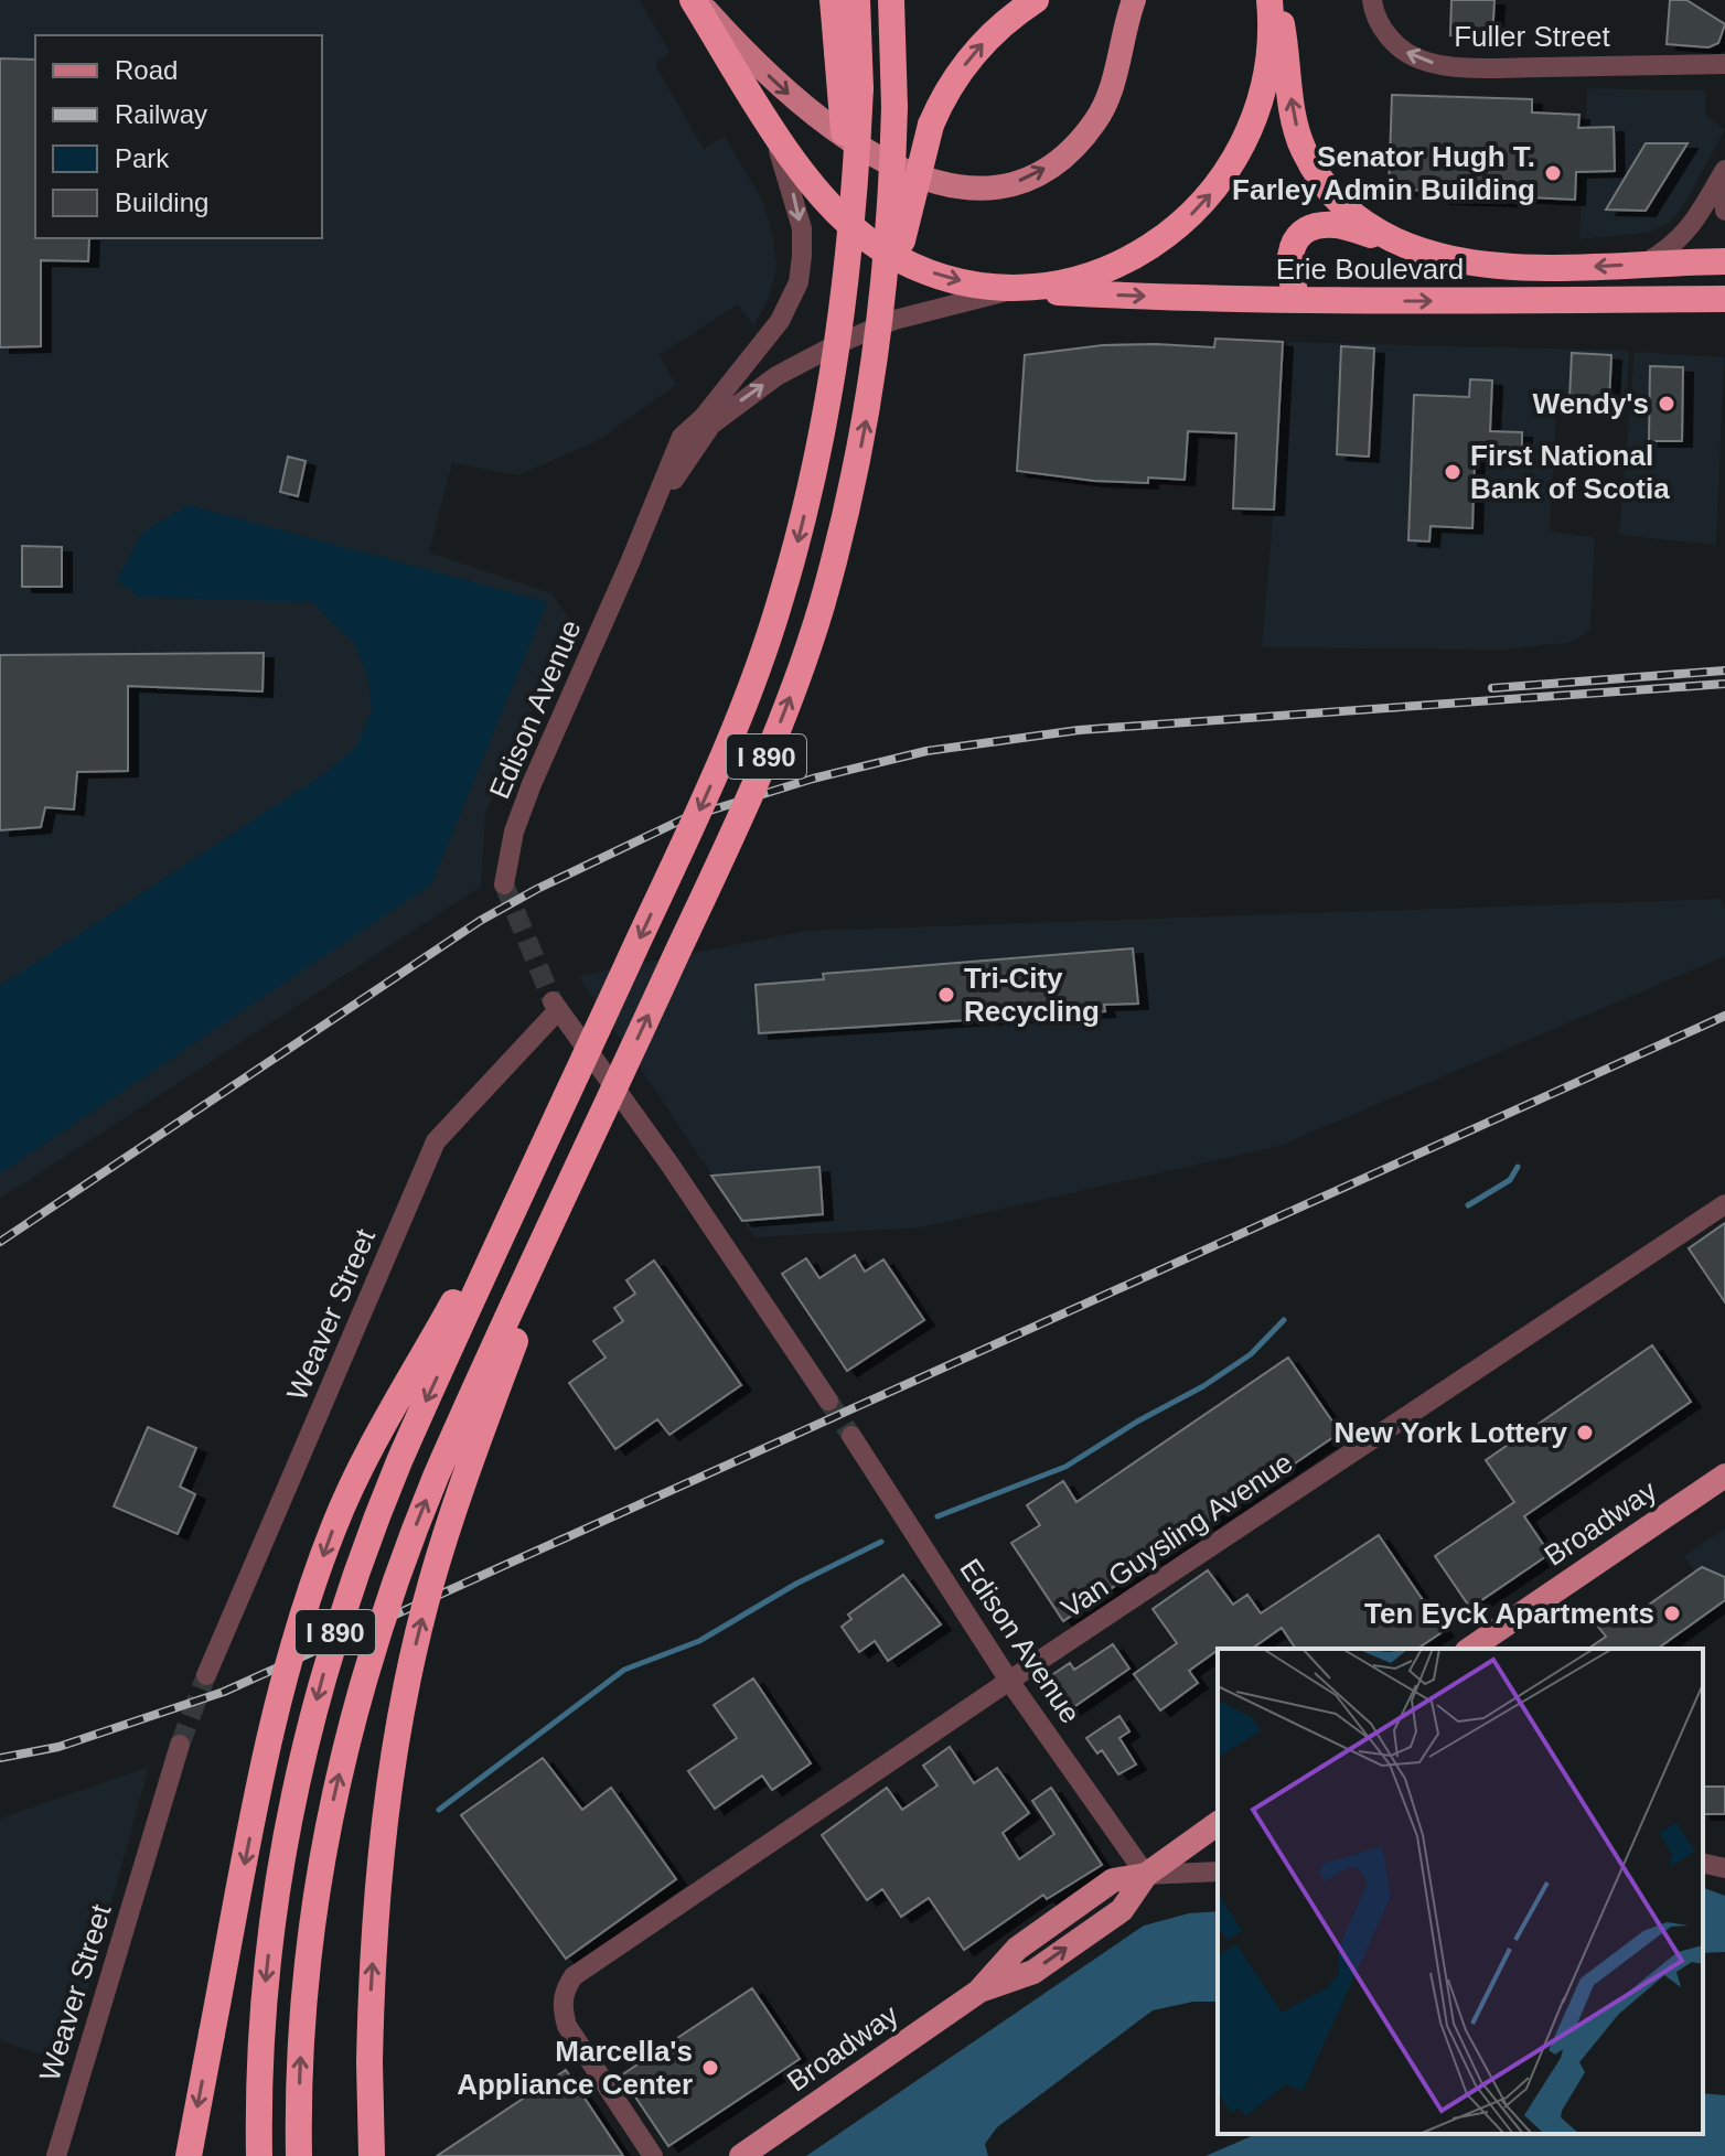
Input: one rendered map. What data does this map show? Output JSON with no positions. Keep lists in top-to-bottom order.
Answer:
{
  "streets": {
    "highway": ["Erie Boulevard", "I 890"],
    "main road": ["Broadway"],
    "street": [
      "Fuller Street",
      "Edison Avenue",
      "Weaver Street",
      "Van Guysling Avenue"
    ]
  },
  "crossings": [
    ["Erie Boulevard", "Edison Avenue"],
    ["Edison Avenue", "Broadway"],
    ["Edison Avenue", "Van Guysling Avenue"]
  ],
  "one_way": ["Fuller Street"],
  "places": [
    "Senator Hugh T. Farley Admin Building",
    "Wendy's",
    "First National Bank of Scotia",
    "Tri-City Recycling",
    "New York Lottery",
    "Ten Eyck Apartments",
    "Marcella's Appliance Center"
  ],
  "legend": [
    "Road",
    "Railway",
    "Park",
    "Building"
  ]
}
